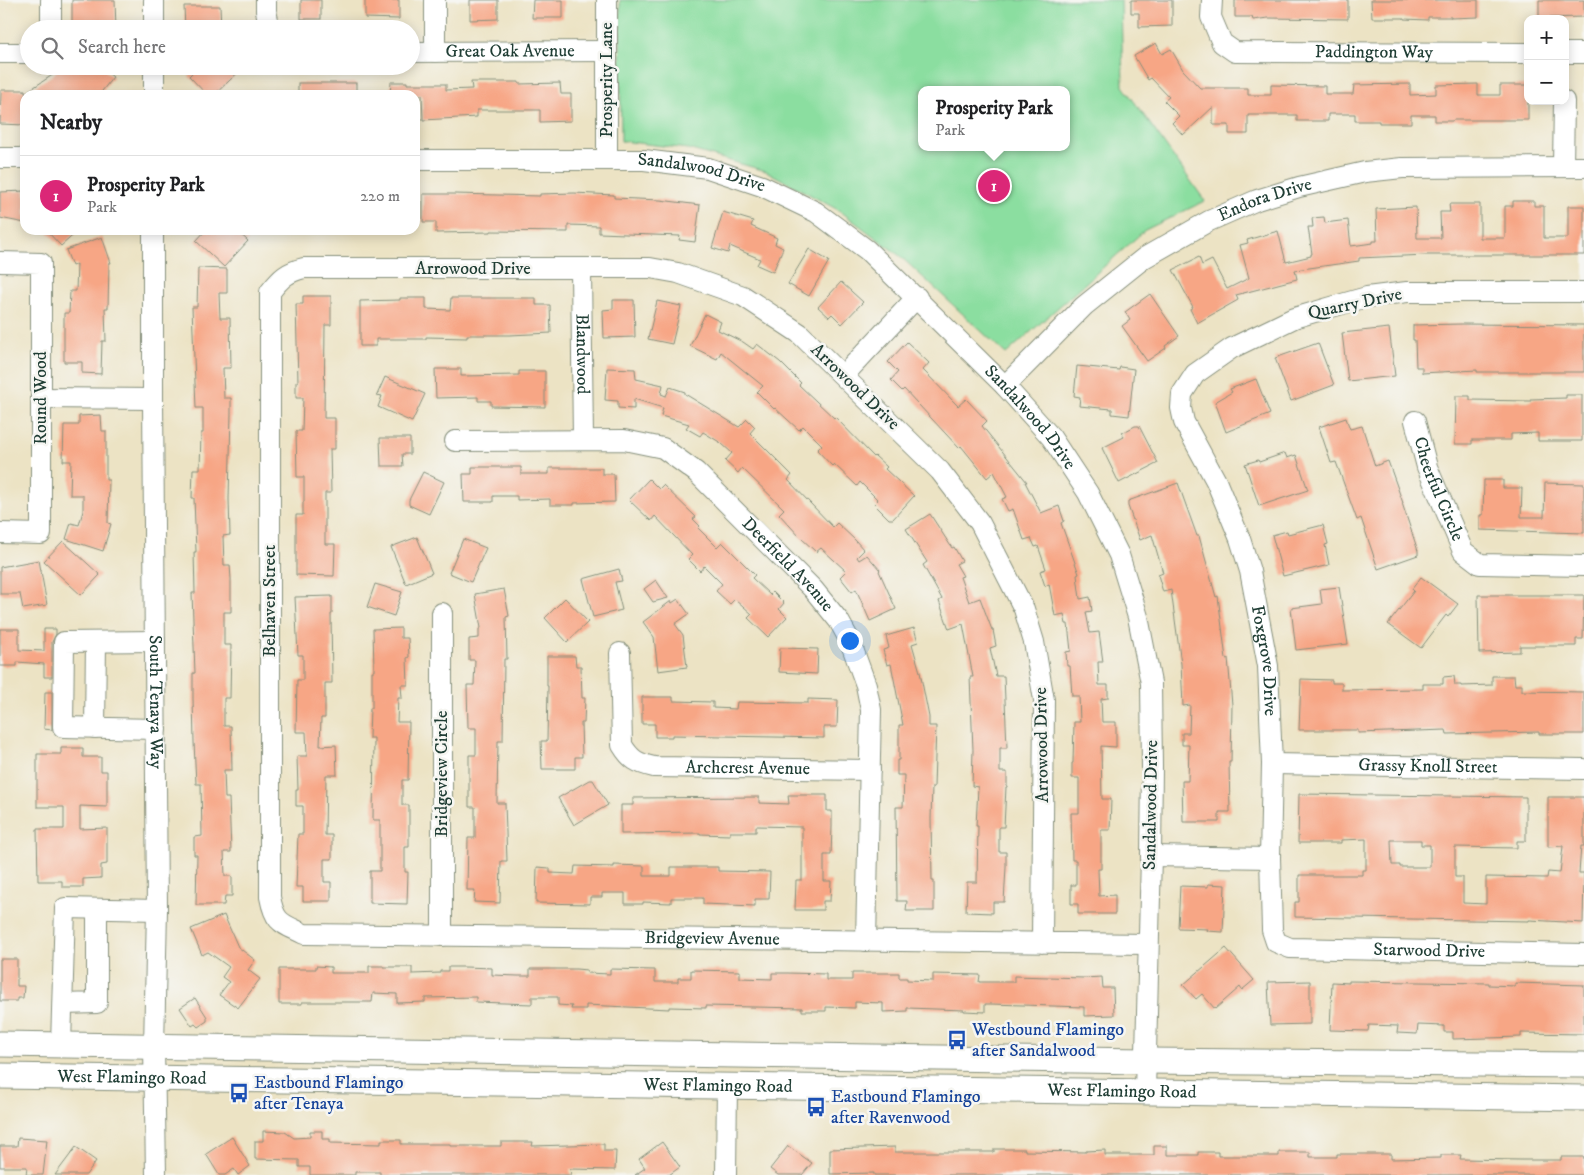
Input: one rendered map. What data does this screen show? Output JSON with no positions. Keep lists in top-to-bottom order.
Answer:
{
  "streets": {
    "main road": ["West Flamingo Road"],
    "street": [
      "Great Oak Avenue",
      "Paddington Way",
      "Prosperity Lane",
      "Sandalwood Drive",
      "Endora Drive",
      "Arrowood Drive",
      "Quarry Drive",
      "Blandwood",
      "Round Wood",
      "Cheerful Circle",
      "Deerfield Avenue",
      "Belhaven Street",
      "Foxgrove Drive",
      "South Tenaya Way",
      "Grassy Knoll Street",
      "Archcrest Avenue",
      "Bridgeview Circle",
      "Bridgeview Avenue",
      "Starwood Drive"
    ]
  },
  "crossings": [
    ["Great Oak Avenue", "Prosperity Lane"],
    ["Prosperity Lane", "Sandalwood Drive"],
    ["Sandalwood Drive", "Endora Drive"],
    ["Sandalwood Drive", "Bridgeview Avenue"],
    ["Sandalwood Drive", "West Flamingo Road"],
    ["Arrowood Drive", "Blandwood"],
    ["Arrowood Drive", "Belhaven Street"],
    ["Arrowood Drive", "Bridgeview Avenue"],
    ["Quarry Drive", "Foxgrove Drive"],
    ["Blandwood", "Deerfield Avenue"],
    ["Deerfield Avenue", "Archcrest Avenue"],
    ["Deerfield Avenue", "Bridgeview Avenue"],
    ["Belhaven Street", "Bridgeview Avenue"],
    ["Foxgrove Drive", "Grassy Knoll Street"],
    ["Foxgrove Drive", "Starwood Drive"],
    ["South Tenaya Way", "West Flamingo Road"],
    ["Bridgeview Circle", "Bridgeview Avenue"]
  ],
  "places": {
    "bus stop": ["Westbound Flamingo after Sandalwood", "Eastbound Flamingo after Tenaya", "Eastbound Flamingo after Ravenwood"]
  },
  "page": {
    "map_buttons": ["+", "−"],
    "search": "Search here",
    "popup": ["Prosperity Park", "Park"],
    "heading": "Nearby",
    "list": [
      {
        "mark": "1",
        "name": "Prosperity Park",
        "note": "Park",
        "value": "220 m"
      }
    ],
    "pins": "1"
  }
}
